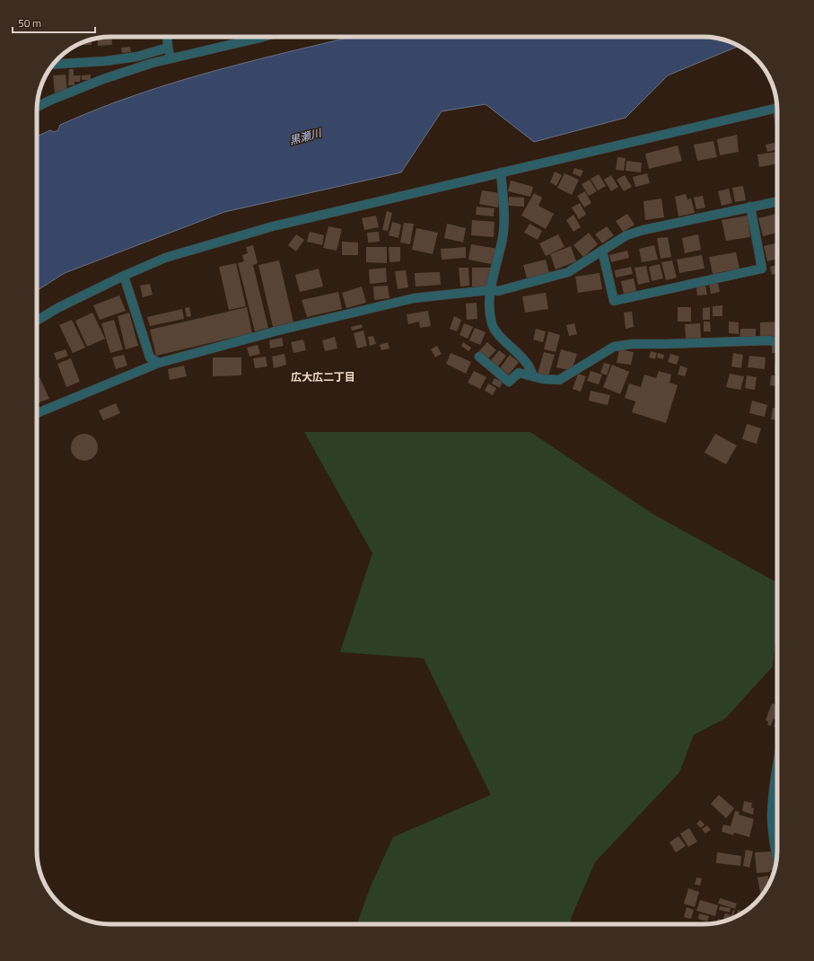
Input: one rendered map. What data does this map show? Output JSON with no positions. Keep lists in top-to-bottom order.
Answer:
{
  "districts": ["広大広二丁目"],
  "water": ["黒瀬川"],
  "scale_bar": "50 m"
}
